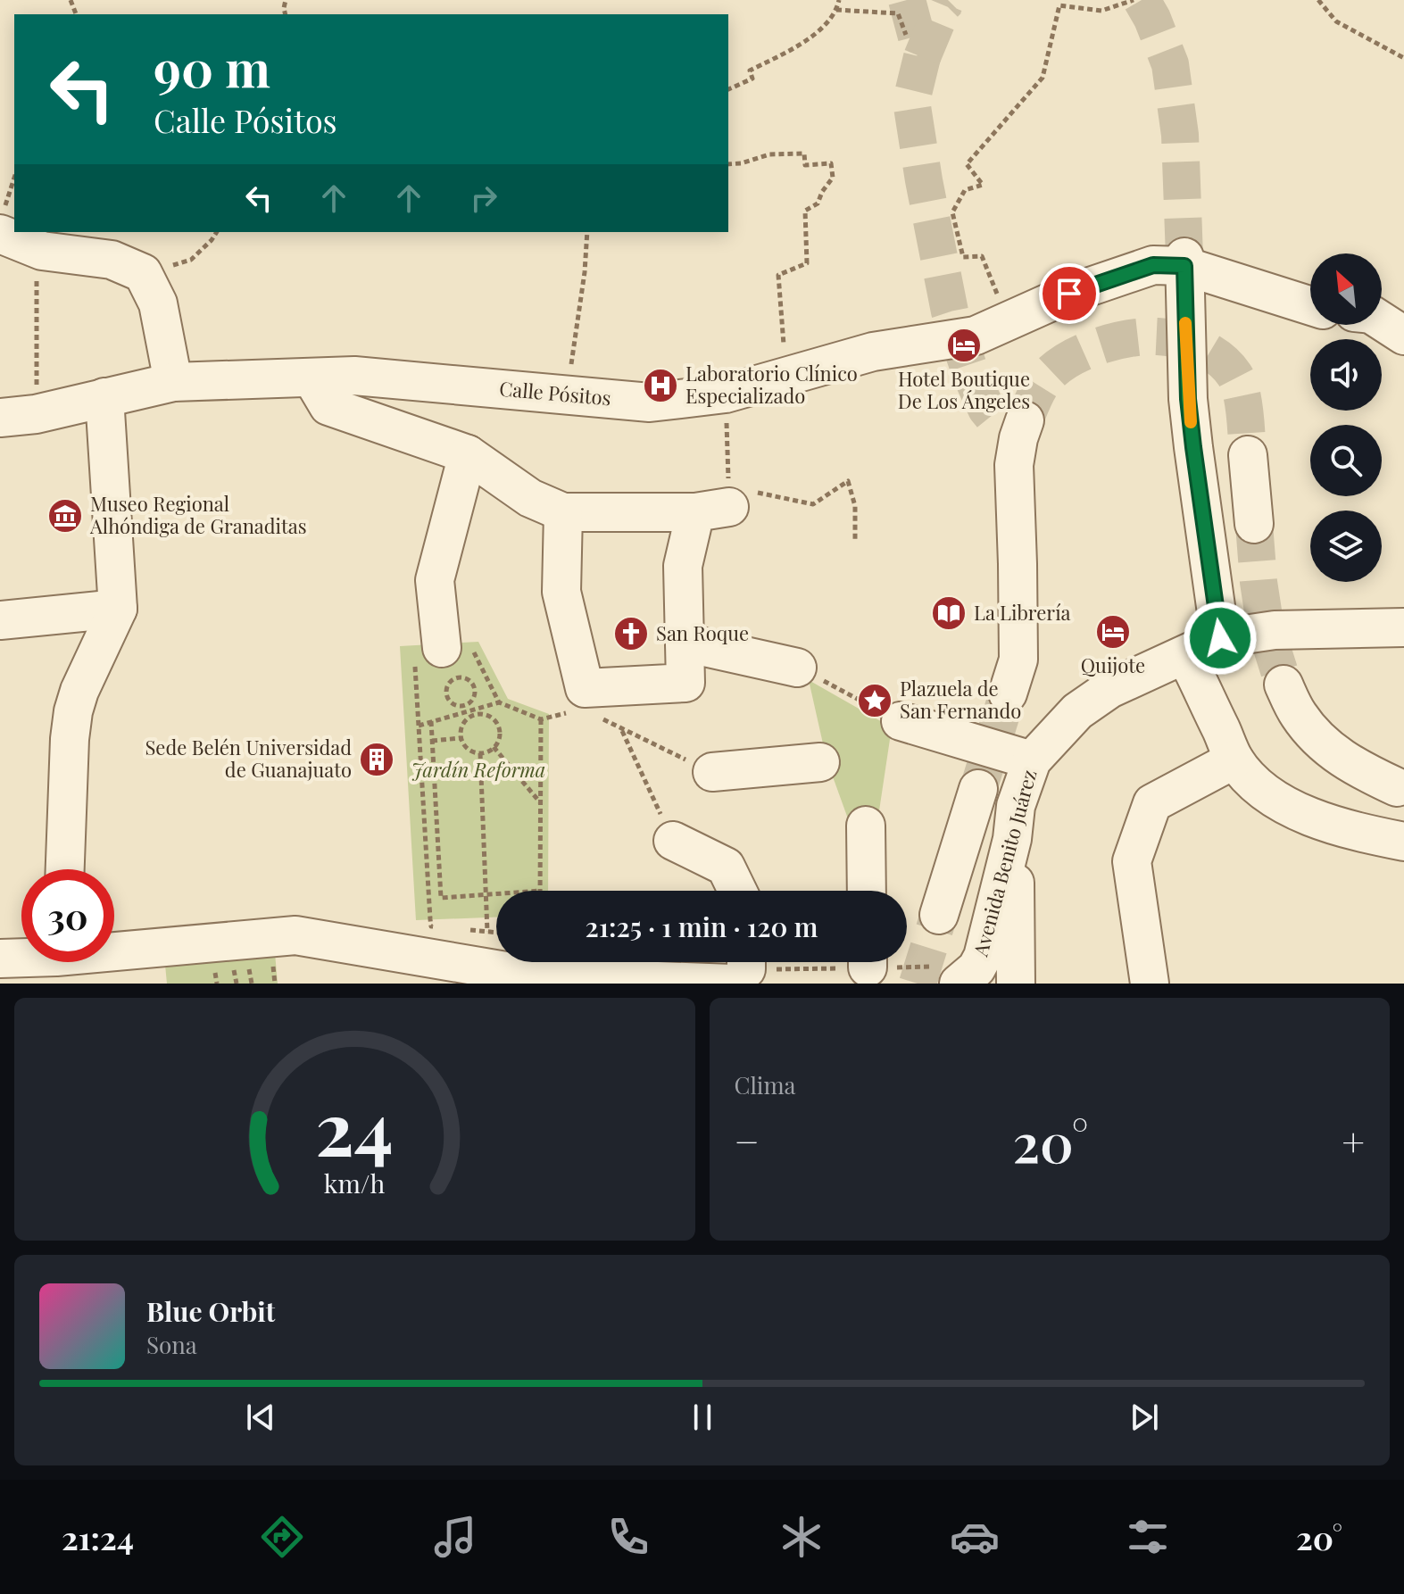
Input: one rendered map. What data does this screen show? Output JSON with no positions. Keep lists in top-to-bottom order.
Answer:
{
  "streets": {
    "street": ["Calle Pósitos", "Avenida Benito Juárez"]
  },
  "parks": ["Jardín Reforma"],
  "places": {
    "hotel": ["Hotel Boutique De Los Ángeles", "Quijote"],
    "hospital": ["Laboratorio Clínico Especializado"],
    "museum": ["Museo Regional Alhóndiga de Granaditas"],
    "library": ["La Librería"],
    "church": ["San Roque"],
    "place": ["Plazuela de San Fernando"],
    "building": ["Sede Belén Universidad de Guanajuato"]
  },
  "north": "top left",
  "page": {
    "turn": ["90 m", "Calle Pósitos"],
    "limit": "30",
    "trip": "21:25 · 1 min · 120 m",
    "tile": "Clima",
    "heat": ["−", "20°", "+"],
    "song": ["Blue Orbit", "Sona"],
    "tabs": ["21:24", "20°"],
    "gauge": ["24", "km/h"]
  }
}
